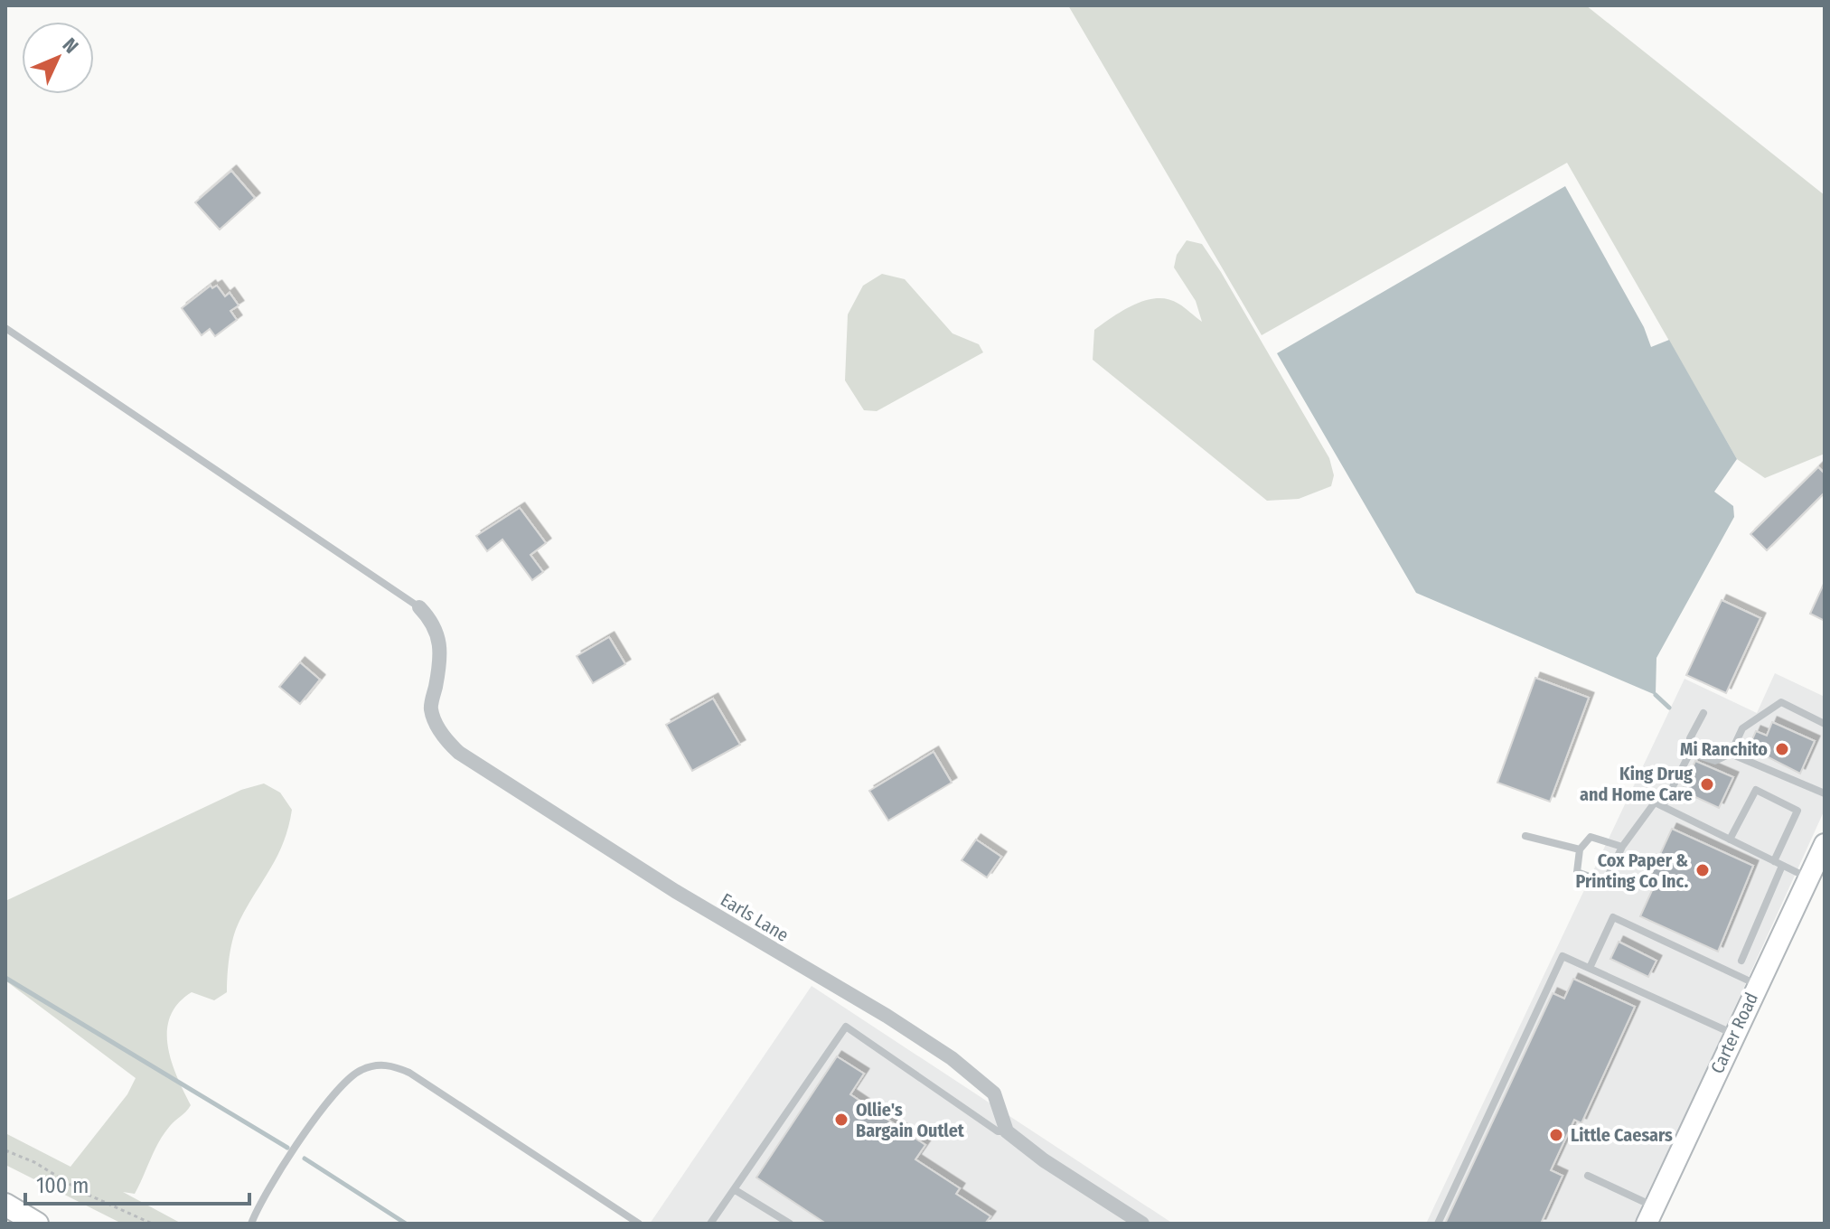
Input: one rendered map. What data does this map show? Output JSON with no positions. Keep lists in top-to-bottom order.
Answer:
{
  "streets": {
    "main road": ["Carter Road"],
    "street": ["Earls Lane"]
  },
  "places": [
    "Mi Ranchito",
    "King Drug and Home Care",
    "Cox Paper & Printing Co Inc.",
    "Ollie's Bargain Outlet",
    "Little Caesars"
  ],
  "scale_bar": "100 m",
  "north": "top right"
}
